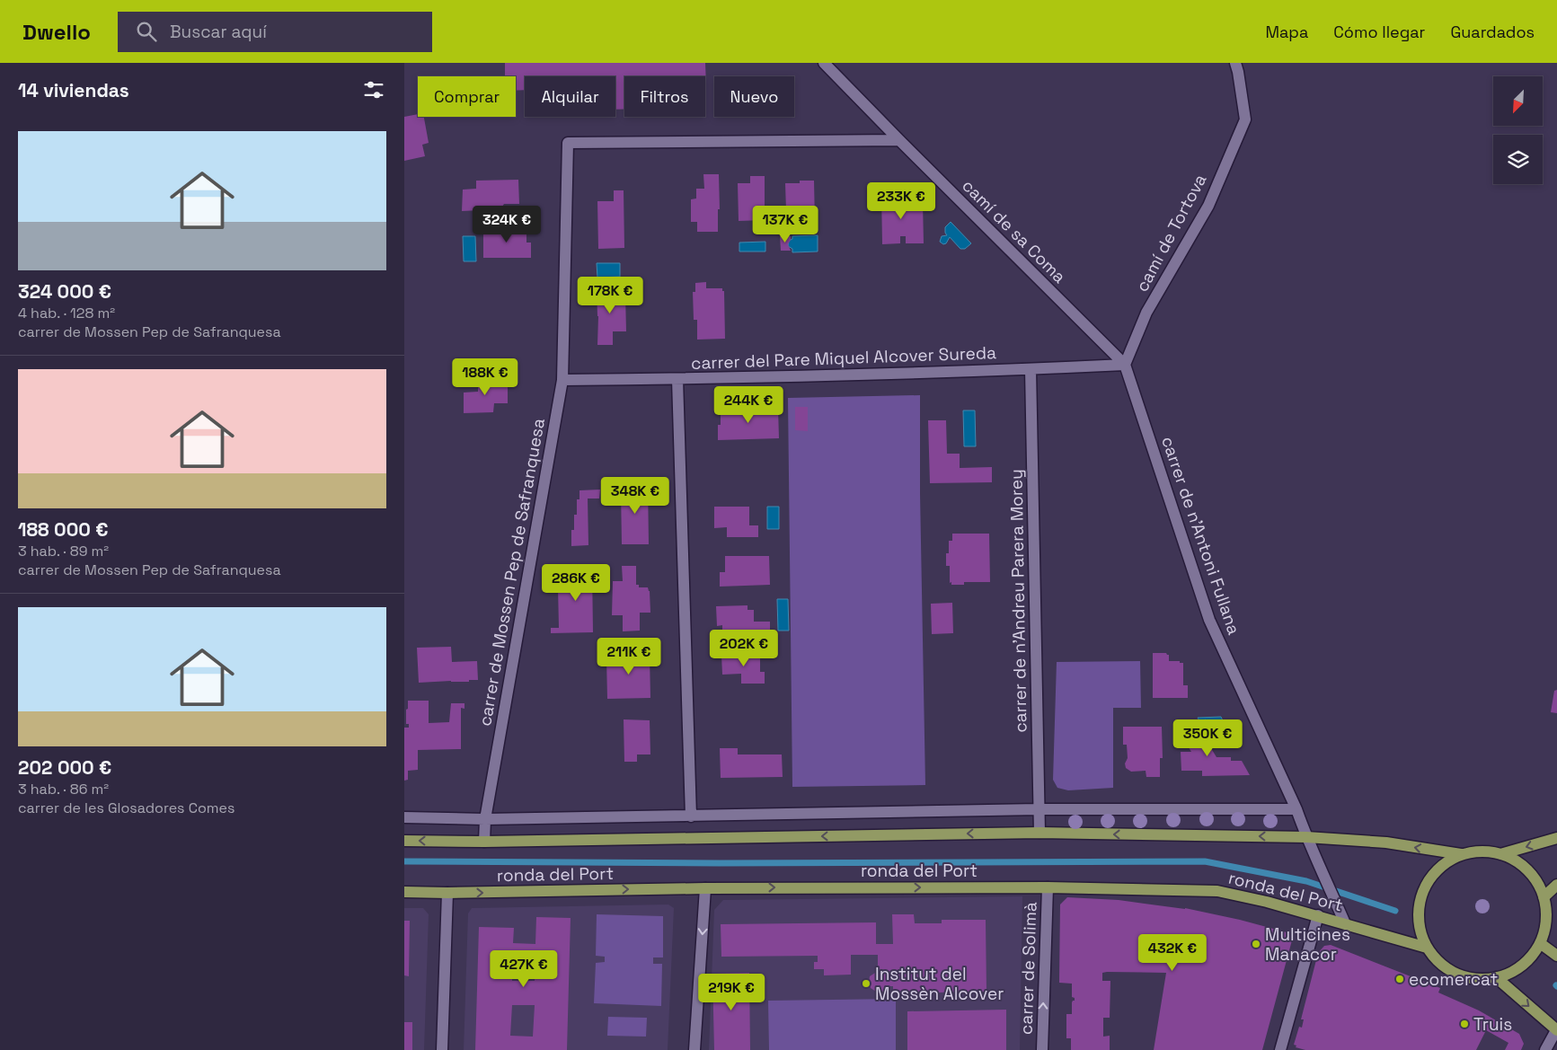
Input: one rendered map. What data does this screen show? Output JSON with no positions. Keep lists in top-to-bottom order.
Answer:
{
  "streets": {
    "main road": ["ronda del Port"],
    "street": [
      "camí de sa Coma",
      "camí de Tortova",
      "carrer del Pare Miquel Alcover Sureda",
      "carrer de n'Antoni Fullana",
      "carrer de Mossen Pep de Safranquesa",
      "carrer de n'Andreu Parera Morey",
      "carrer de Solimà"
    ]
  },
  "crossings": [
    ["camí de sa Coma", "camí de Tortova"],
    ["camí de sa Coma", "carrer del Pare Miquel Alcover Sureda"],
    ["camí de sa Coma", "carrer de n'Antoni Fullana"],
    ["camí de sa Coma", "carrer de Mossen Pep de Safranquesa"],
    ["camí de Tortova", "carrer del Pare Miquel Alcover Sureda"],
    ["camí de Tortova", "carrer de n'Antoni Fullana"],
    ["carrer del Pare Miquel Alcover Sureda", "carrer de n'Antoni Fullana"],
    ["carrer del Pare Miquel Alcover Sureda", "carrer de Mossen Pep de Safranquesa"],
    ["carrer del Pare Miquel Alcover Sureda", "carrer de n'Andreu Parera Morey"],
    ["carrer de n'Antoni Fullana", "ronda del Port"],
    ["carrer de n'Andreu Parera Morey", "ronda del Port"],
    ["ronda del Port", "carrer de Solimà"]
  ],
  "one_way": ["carrer de Solimà"],
  "places": [
    "Multicines Manacor",
    "ecomercat",
    "Institut del Mossèn Alcover",
    "Truis"
  ],
  "north": "bottom left",
  "page": {
    "header": "Dwello",
    "search": "Buscar aquí",
    "nav": ["Mapa", "Cómo llegar", "Guardados"],
    "heading": "14 viviendas",
    "chip": [
      "Comprar",
      "Alquilar",
      "Filtros",
      "Nuevo"
    ],
    "list": [
      {
        "name": "324 000 €",
        "note": "4 hab. · 128 m² · carrer de Mossen Pep de Safranquesa"
      },
      {
        "name": "188 000 €",
        "note": "3 hab. · 89 m² · carrer de Mossen Pep de Safranquesa"
      },
      {
        "name": "202 000 €",
        "note": "3 hab. · 86 m² · carrer de les Glosadores Comes"
      }
    ],
    "price": [
      "233K €",
      "324K €",
      "137K €",
      "178K €",
      "188K €",
      "244K €",
      "348K €",
      "286K €",
      "202K €",
      "211K €",
      "350K €",
      "432K €",
      "427K €",
      "219K €"
    ]
  }
}
